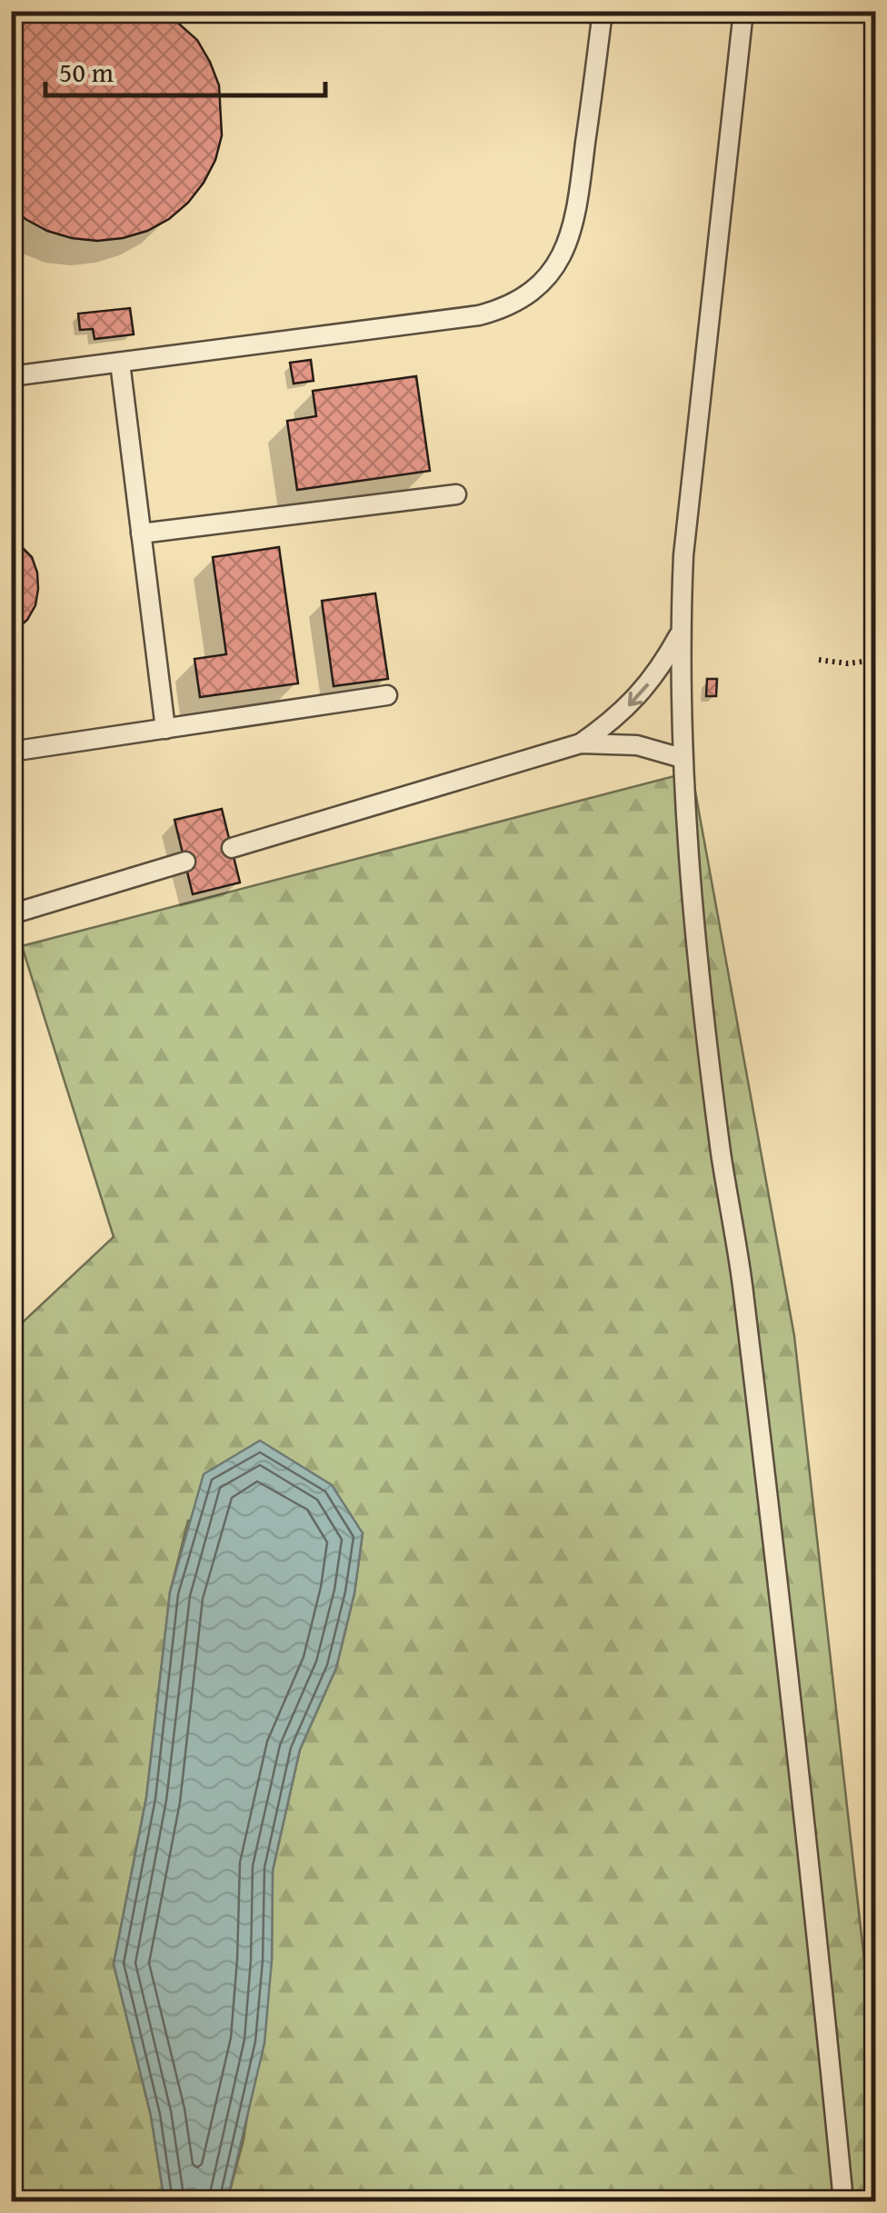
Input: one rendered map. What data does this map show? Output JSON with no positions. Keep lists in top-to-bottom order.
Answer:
{
  "scale_bar": "50 m"
}
